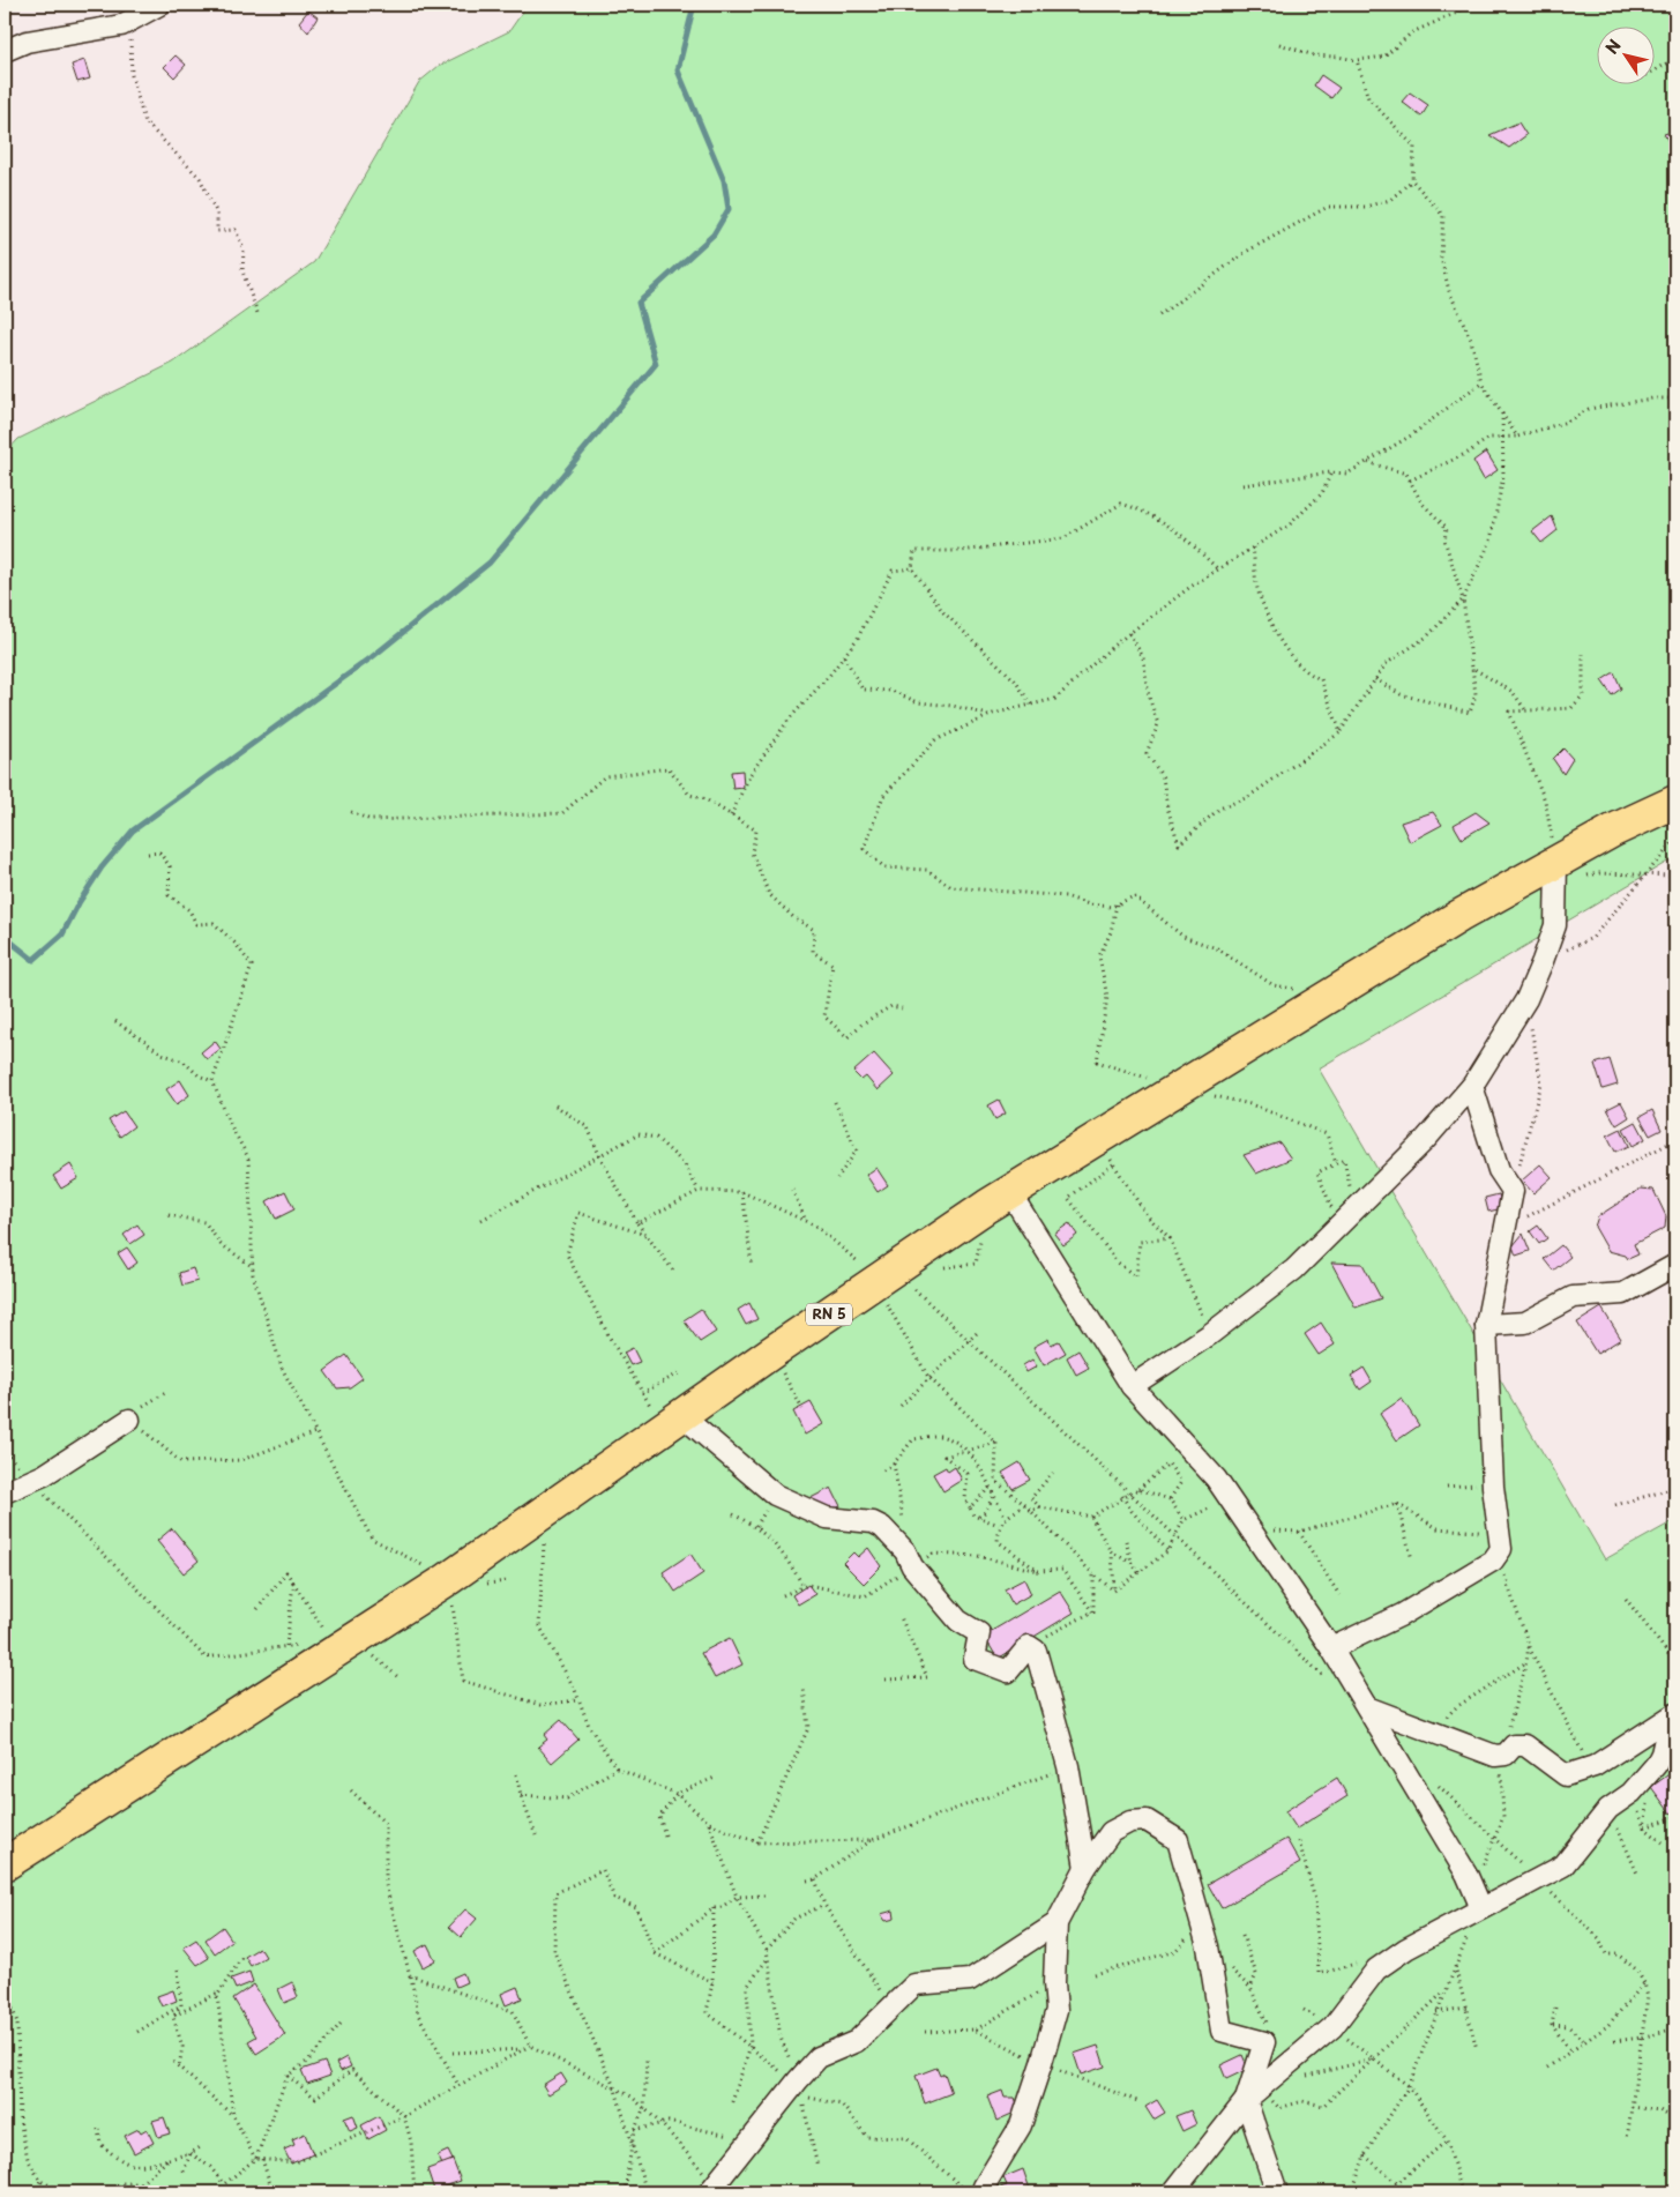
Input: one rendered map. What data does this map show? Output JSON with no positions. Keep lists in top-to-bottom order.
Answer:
{
  "streets": {
    "main road": ["RN 5"]
  },
  "north": "top left"
}
